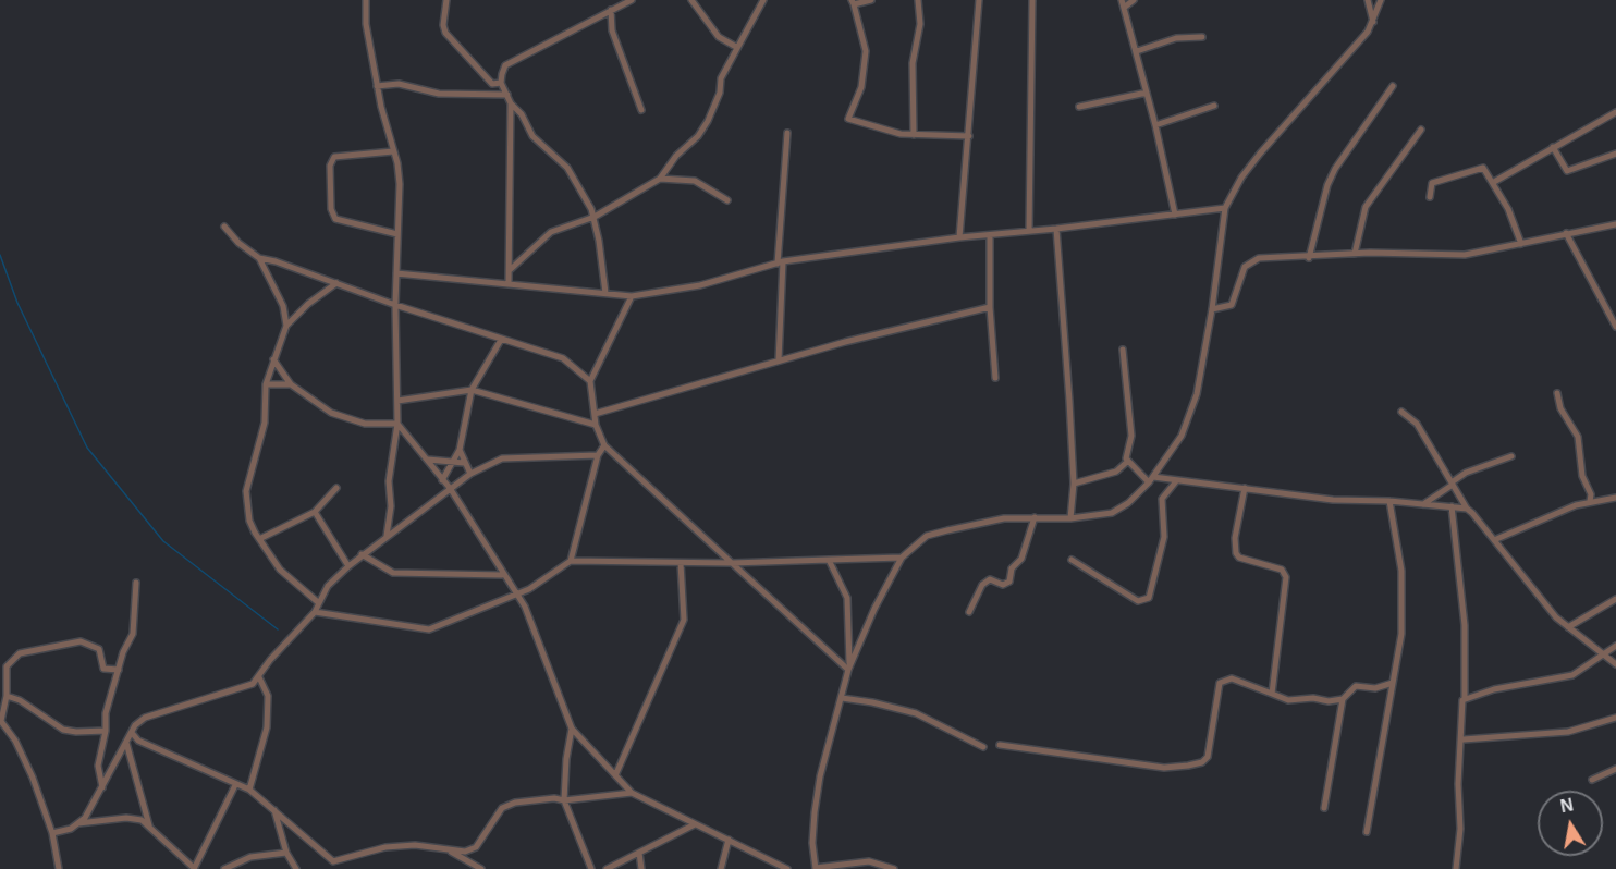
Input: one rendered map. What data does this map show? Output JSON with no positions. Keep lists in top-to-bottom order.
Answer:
{
  "north": "top"
}
